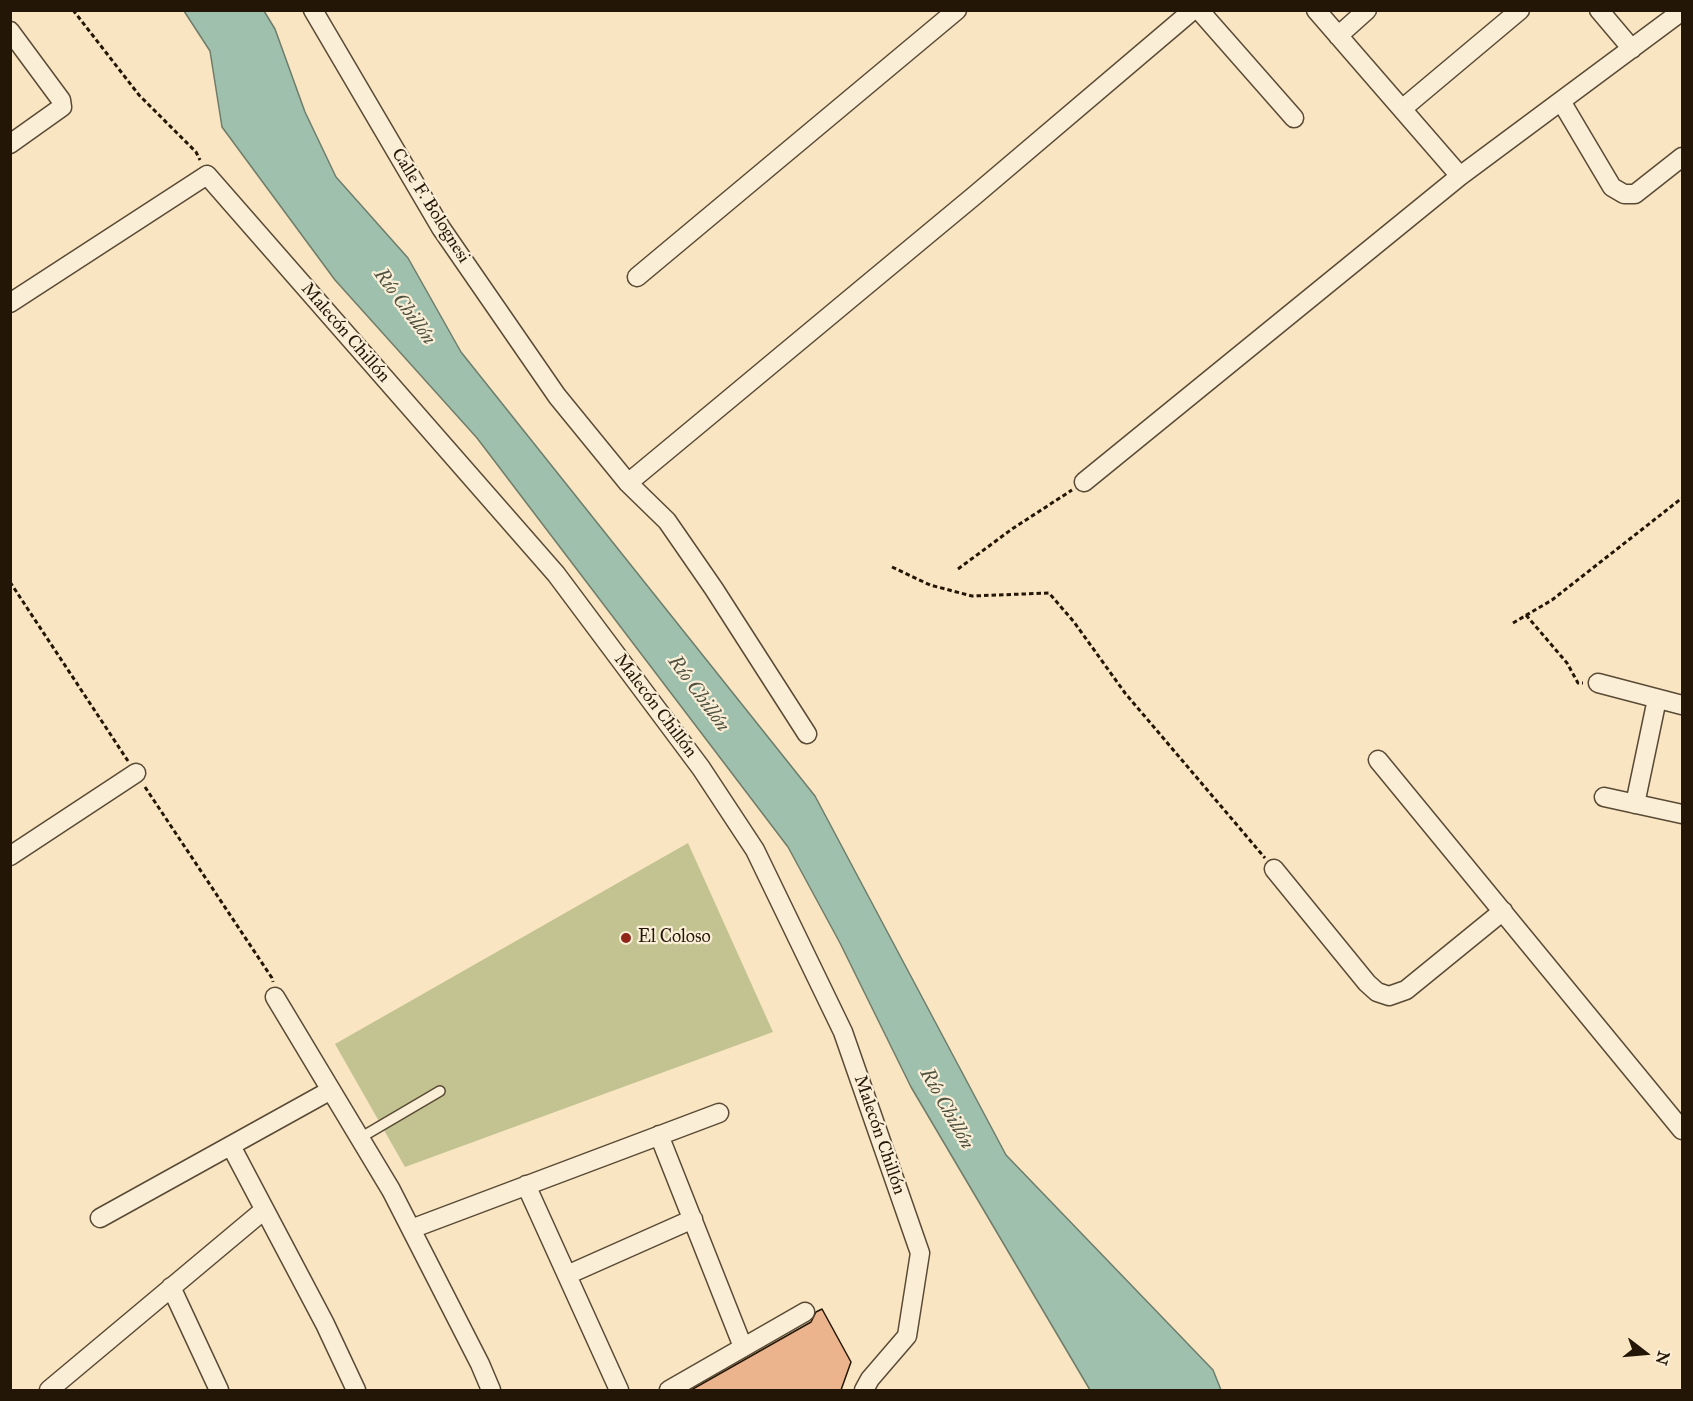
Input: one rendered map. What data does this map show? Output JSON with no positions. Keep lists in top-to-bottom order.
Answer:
{
  "streets": {
    "street": ["Calle F. Bolognesi", "Malecón Chillón"]
  },
  "water": ["Río Chillón"],
  "places": ["El Coloso"],
  "north": "right"
}
